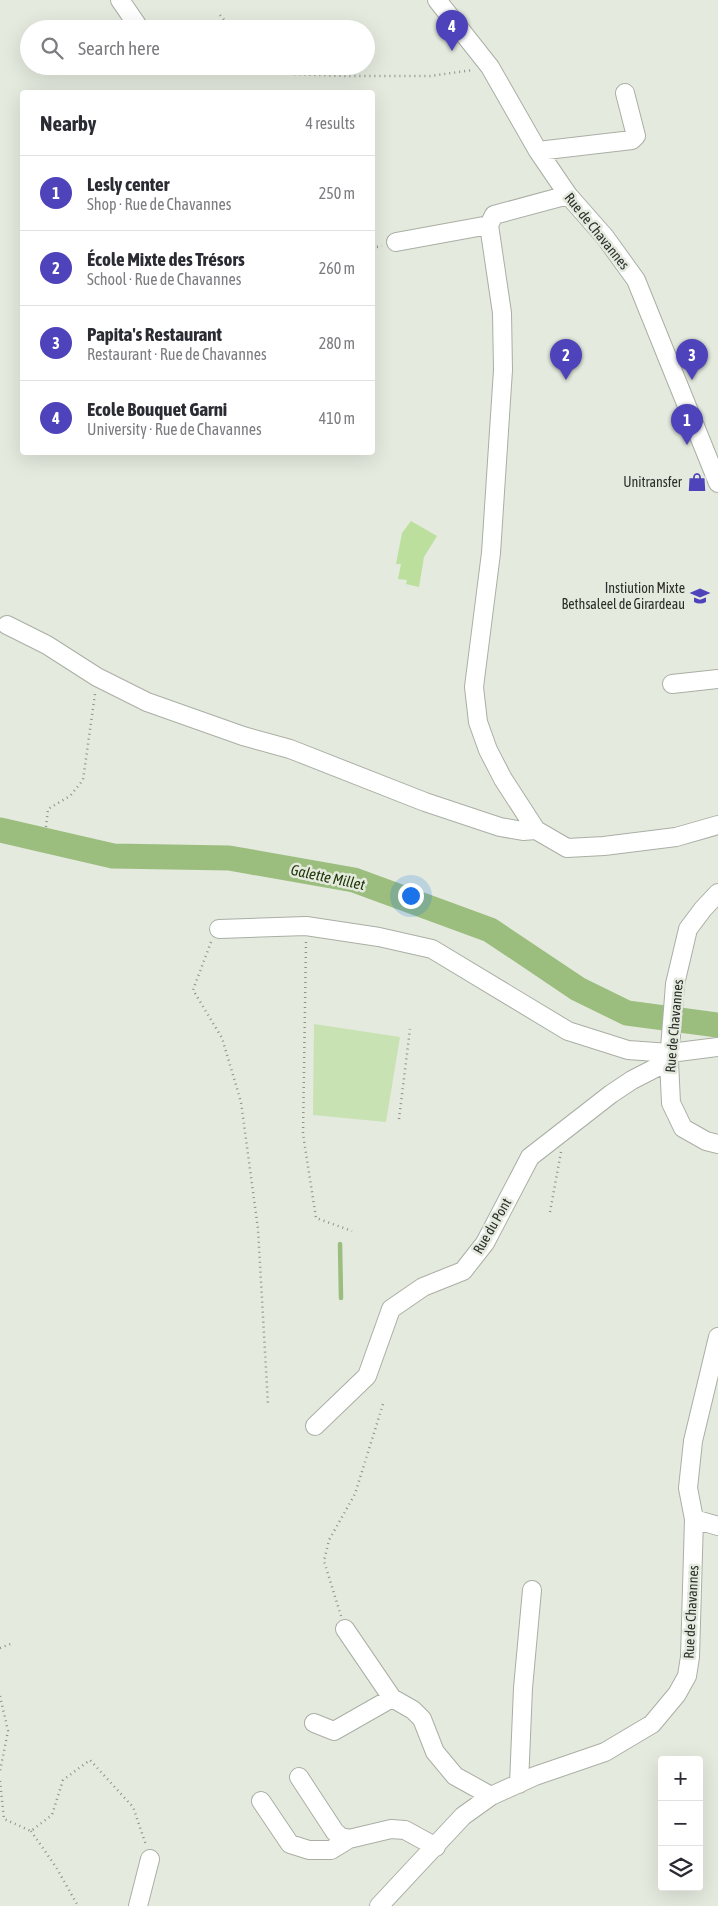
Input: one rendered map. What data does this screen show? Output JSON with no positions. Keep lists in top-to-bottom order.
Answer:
{
  "streets": {
    "street": ["Rue de Chavannes", "Rue du Pont"]
  },
  "crossings": [
    ["Rue de Chavannes", "Rue du Pont"]
  ],
  "water": ["Galette Millet"],
  "places": {
    "shop": ["Unitransfer"],
    "school or university": ["Instiution Mixte Bethsaleel de Girardeau"]
  },
  "page": {
    "pins": [
      "4",
      "2",
      "3",
      "1"
    ],
    "search": "Search here",
    "heading": ["Nearby", "4 results"],
    "list": [
      {
        "mark": "1",
        "name": "Lesly center",
        "note": "Shop · Rue de Chavannes",
        "value": "250 m"
      },
      {
        "mark": "2",
        "name": "École Mixte des Trésors",
        "note": "School · Rue de Chavannes",
        "value": "260 m"
      },
      {
        "mark": "3",
        "name": "Papita's Restaurant",
        "note": "Restaurant · Rue de Chavannes",
        "value": "280 m"
      },
      {
        "mark": "4",
        "name": "Ecole Bouquet Garni",
        "note": "University · Rue de Chavannes",
        "value": "410 m"
      }
    ],
    "map_buttons": ["+", "−"]
  }
}
